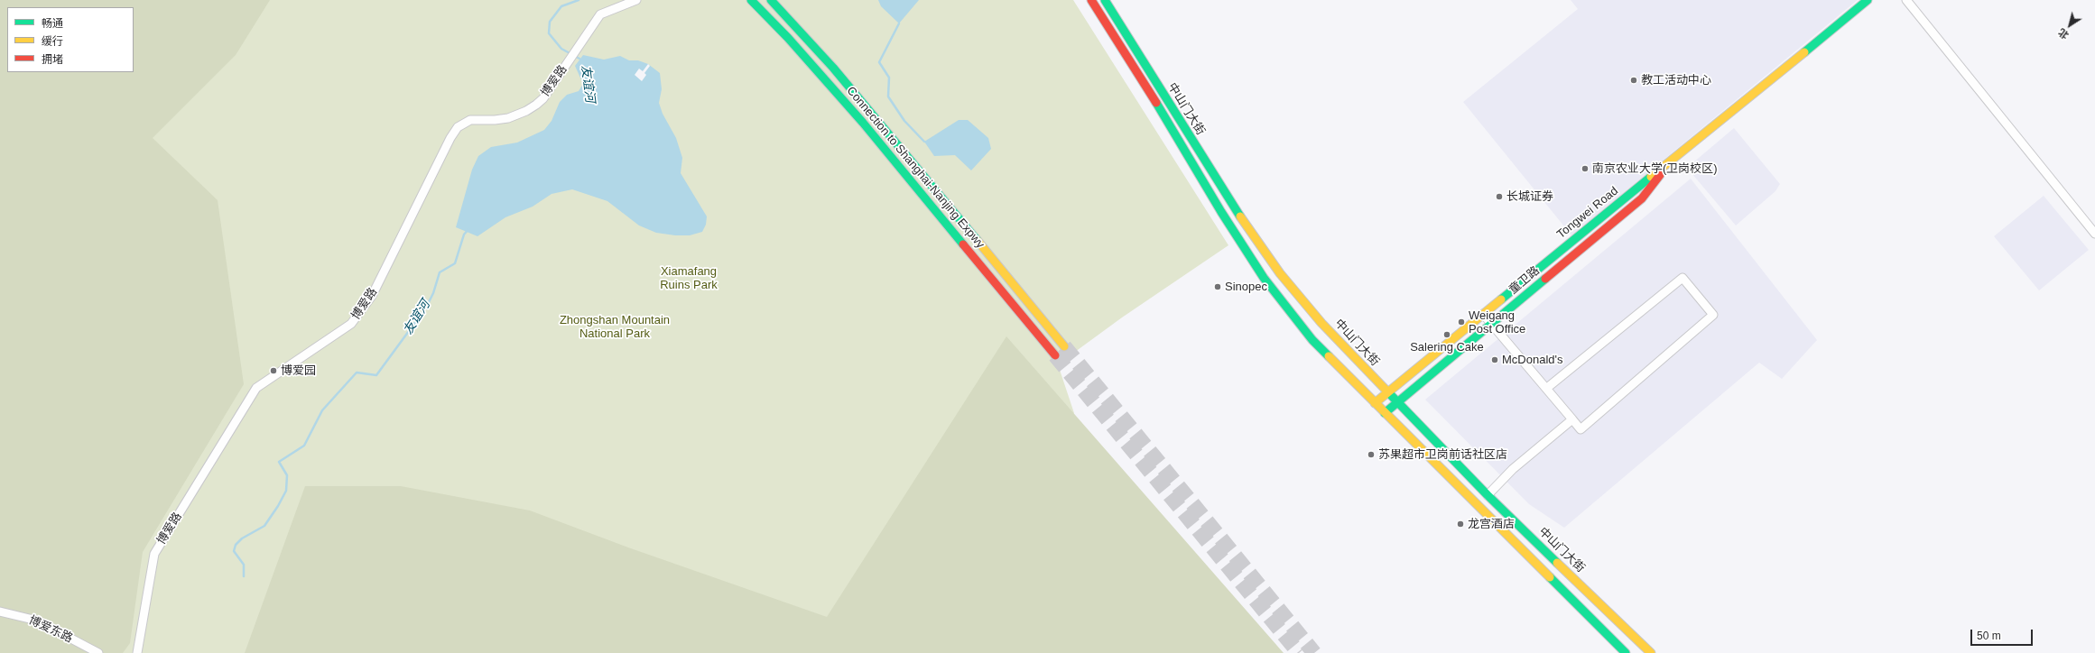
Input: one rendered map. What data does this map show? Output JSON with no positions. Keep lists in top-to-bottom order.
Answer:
{
  "streets": {
    "main road": [
      "中山门大街",
      "Connection to Shanghai-Nanjing Expwy",
      "Tongwei Road",
      "童卫路"
    ],
    "street": ["博爱路", "博爱东路"]
  },
  "crossings": [
    ["中山门大街", "Tongwei Road"],
    ["中山门大街", "童卫路"],
    ["Tongwei Road", "童卫路"]
  ],
  "water": ["友谊河"],
  "parks": ["Xiamafang Ruins Park", "Zhongshan Mountain National Park"],
  "places": [
    "教工活动中心",
    "南京农业大学(卫岗校区)",
    "长城证券",
    "Sinopec",
    "Weigang Post Office",
    "Salering Cake",
    "McDonald's",
    "博爱园",
    "苏果超市卫岗前话社区店",
    "龙宫酒店"
  ],
  "legend": ["畅通", "缓行", "拥堵"],
  "scale_bar": "50 m",
  "north": "bottom left"
}
